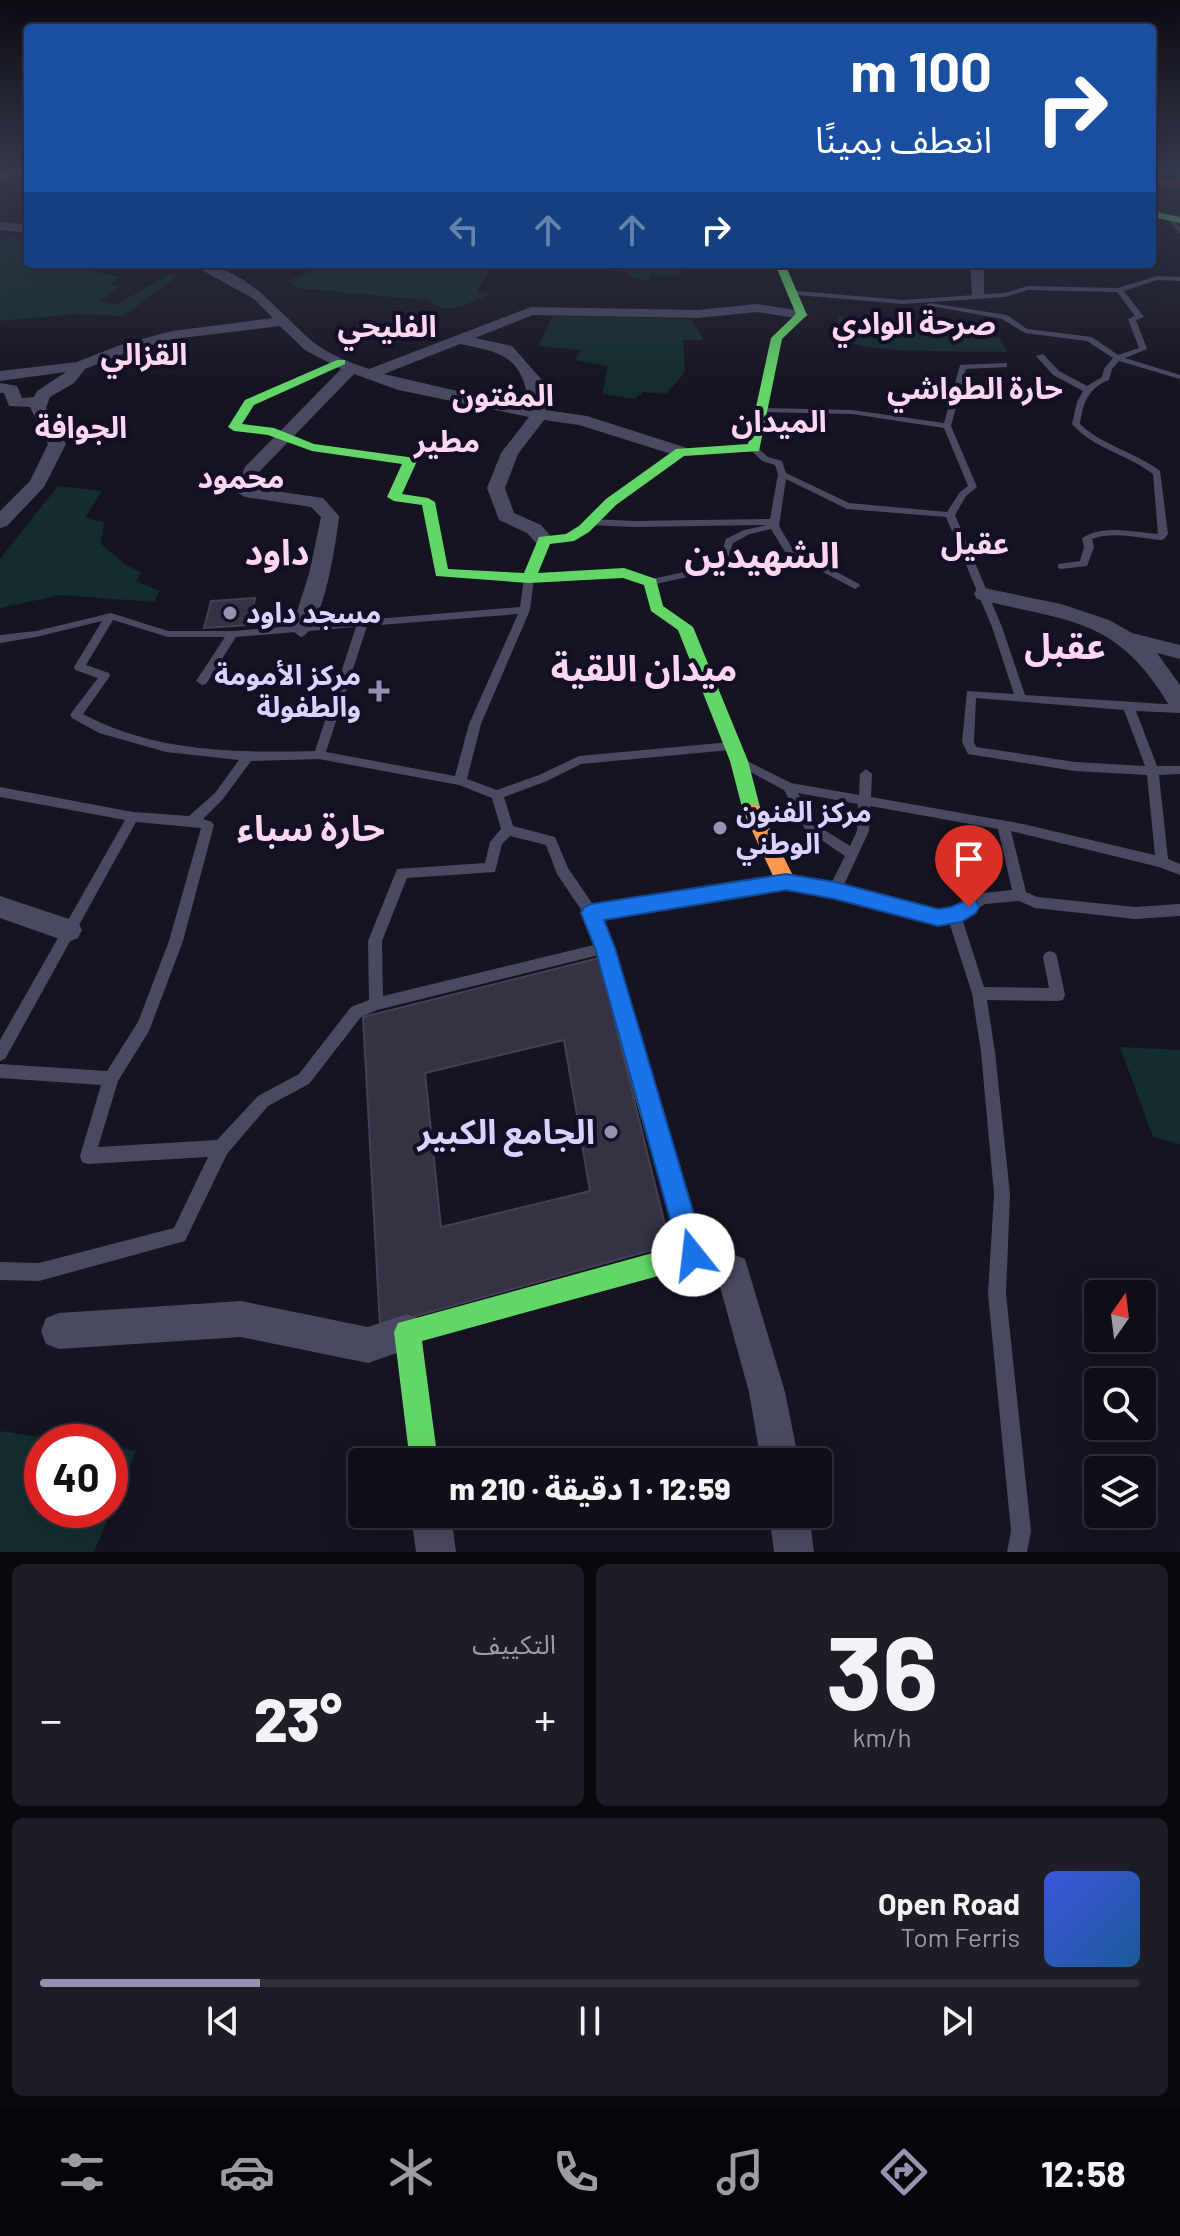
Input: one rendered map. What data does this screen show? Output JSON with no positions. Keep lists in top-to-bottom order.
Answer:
{
  "districts": [
    "صرحة الوادي",
    "الفليحي",
    "القزالي",
    "حارة الطواشي",
    "المفتون",
    "الميدان",
    "الجوافة",
    "مطير",
    "محمود",
    "عقيل",
    "داود",
    "الشهيدين",
    "عقبل",
    "ميدان اللقية",
    "حارة سباء"
  ],
  "places": {
    "other": ["مسجد داود", "مركز الفنون الوطني", "الجامع الكبير"],
    "health": ["مركز الأمومة والطفولة"]
  },
  "north": "top",
  "page": {
    "turn": ["100 m", "انعطف يمينًا"],
    "limit": "40",
    "trip": "12:59 · 1 دقيقة · 210 m",
    "tile": [
      ["36", "km/h"],
      "التكييف"
    ],
    "heat": ["−", "23°", "+"],
    "song": ["Open Road", "Tom Ferris"],
    "tabs": "12:58"
  }
}
